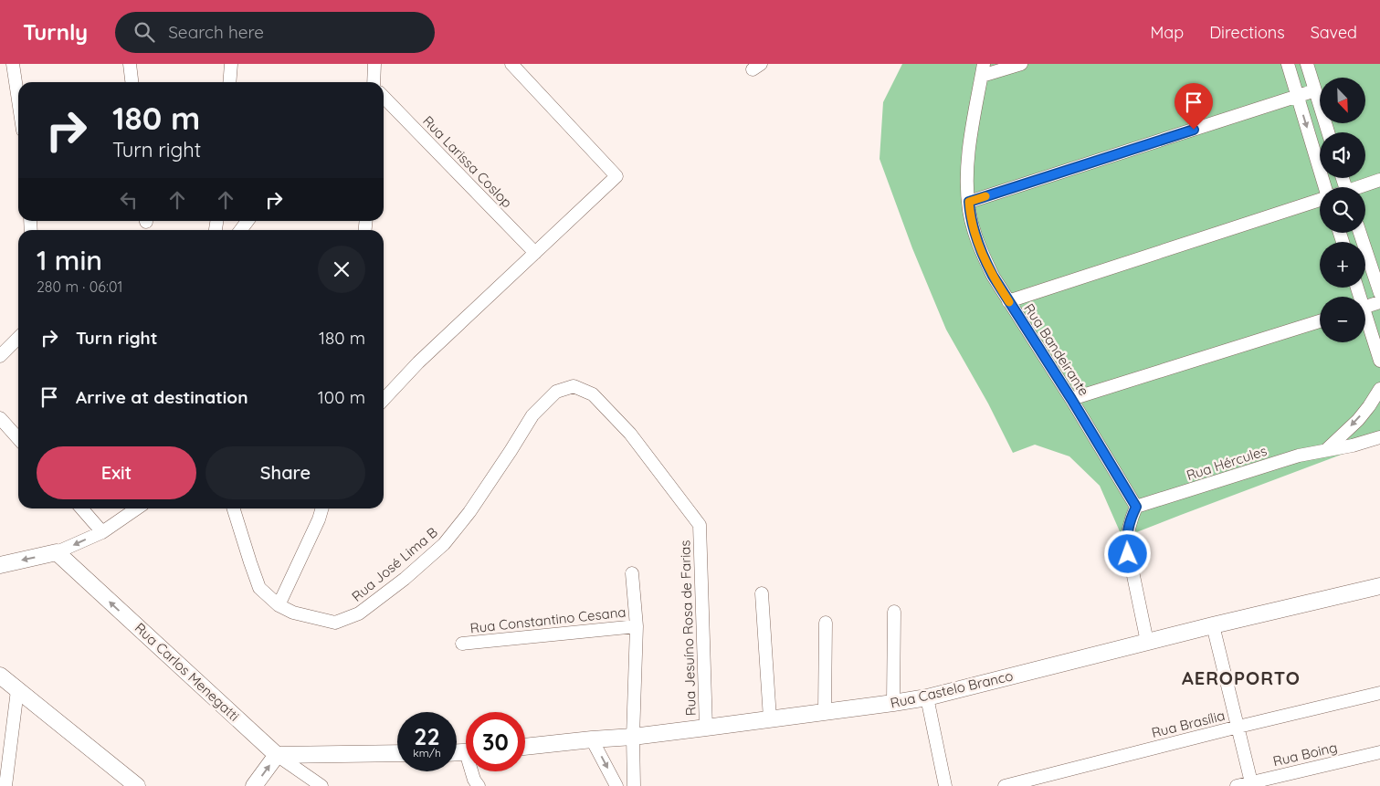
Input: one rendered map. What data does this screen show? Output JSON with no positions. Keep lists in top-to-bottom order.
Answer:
{
  "streets": {
    "street": [
      "Rua Larissa Coslop",
      "Rua Bandeirante",
      "Rua Hércules",
      "Rua José Lima B",
      "Rua Constantino Cesana",
      "Rua Jesuíno Rosa de Farias",
      "Rua Carlos Menegatti",
      "Rua Castelo Branco",
      "Rua Brasília",
      "Rua Boing"
    ]
  },
  "crossings": [
    ["Rua Bandeirante", "Rua Hércules"],
    ["Rua José Lima B", "Rua Jesuíno Rosa de Farias"],
    ["Rua Jesuíno Rosa de Farias", "Rua Castelo Branco"]
  ],
  "districts": ["AEROPORTO"],
  "north": "bottom right",
  "page": {
    "header": "Turnly",
    "search": "Search here",
    "nav": ["Map", "Directions", "Saved"],
    "map_buttons": ["+", "−"],
    "turn": ["180 m", "Turn right"],
    "heading": ["1 min", "280 m · 06:01"],
    "list": [
      {
        "name": "Turn right",
        "value": "180 m"
      },
      {
        "name": "Arrive at destination",
        "value": "100 m"
      }
    ],
    "buttons": ["Exit", "Share"],
    "speed": "22 km/h",
    "limit": "30"
  }
}
